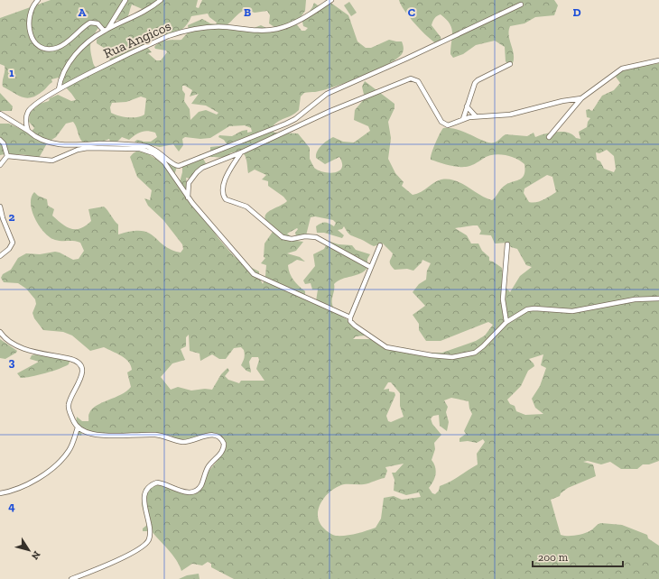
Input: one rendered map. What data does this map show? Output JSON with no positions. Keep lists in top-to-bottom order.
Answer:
{
  "streets": {
    "street": ["Rua Angicos"]
  },
  "scale_bar": "200 m",
  "north": "bottom right",
  "grid": {
    "columns": [
      "A",
      "B",
      "C",
      "D"
    ],
    "rows": [
      "1",
      "2",
      "3",
      "4"
    ]
  }
}
